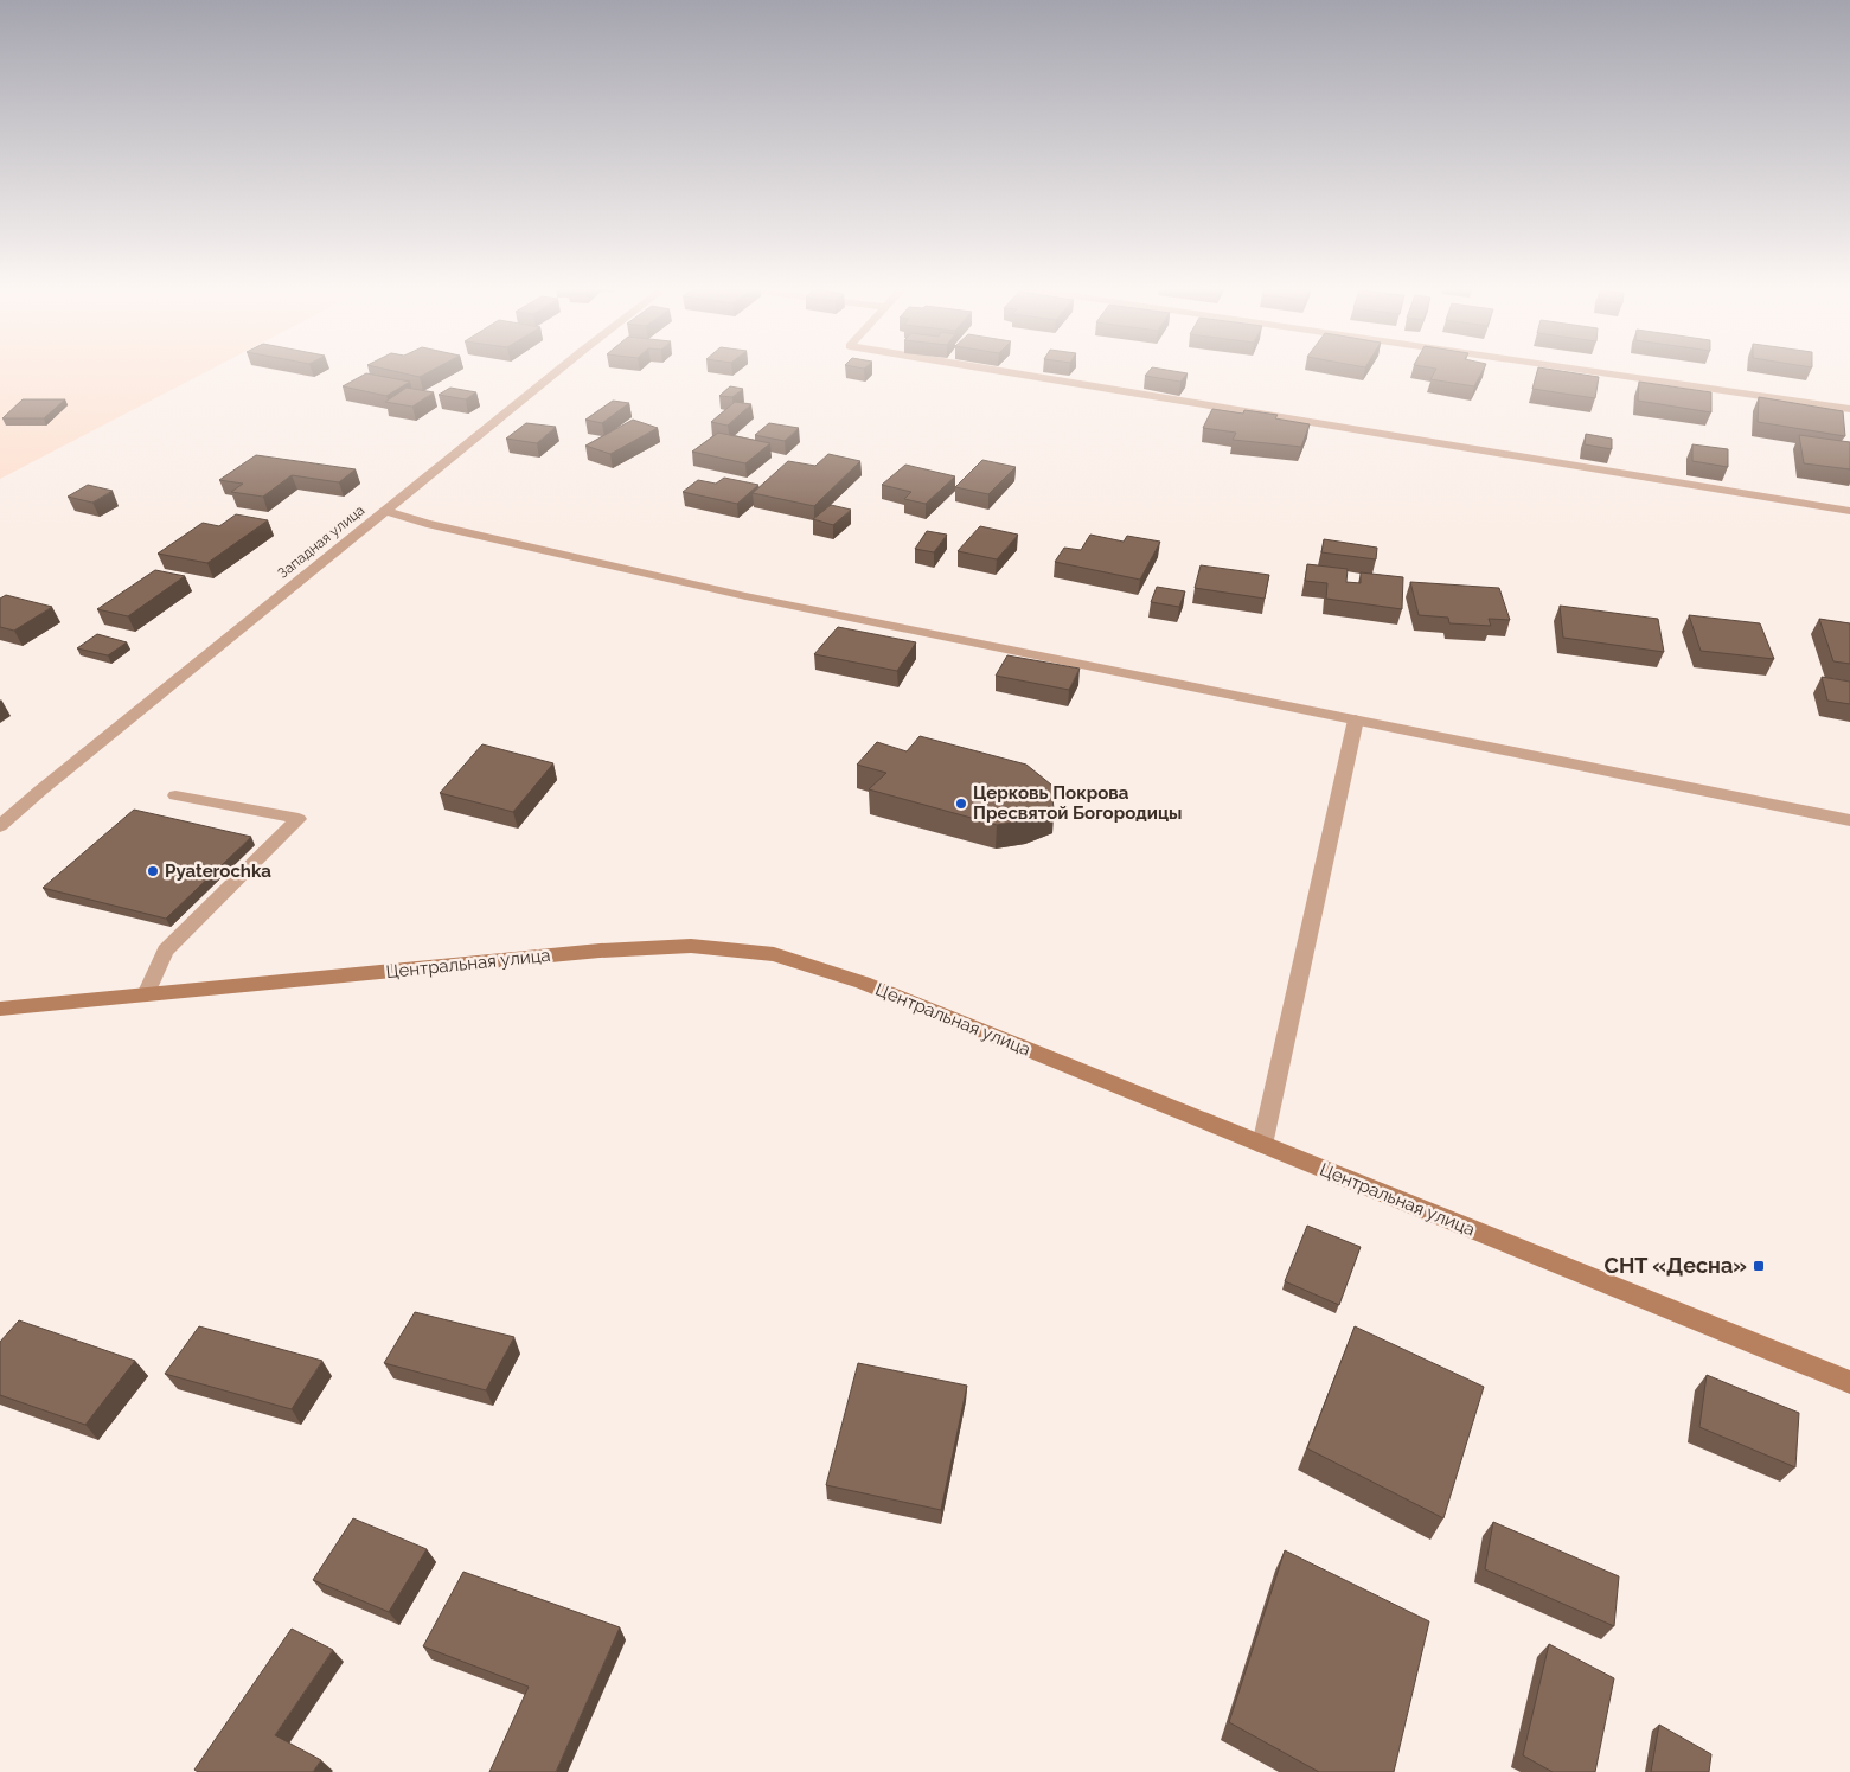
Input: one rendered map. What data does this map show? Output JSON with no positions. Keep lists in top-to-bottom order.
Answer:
{
  "streets": {
    "street": ["Западная улица", "Центральная улица"]
  },
  "places": {
    "other": ["Церковь Покрова Пресвятой Богородицы", "Pyaterochka"],
    "transit": ["СНТ «Десна»"]
  }
}
